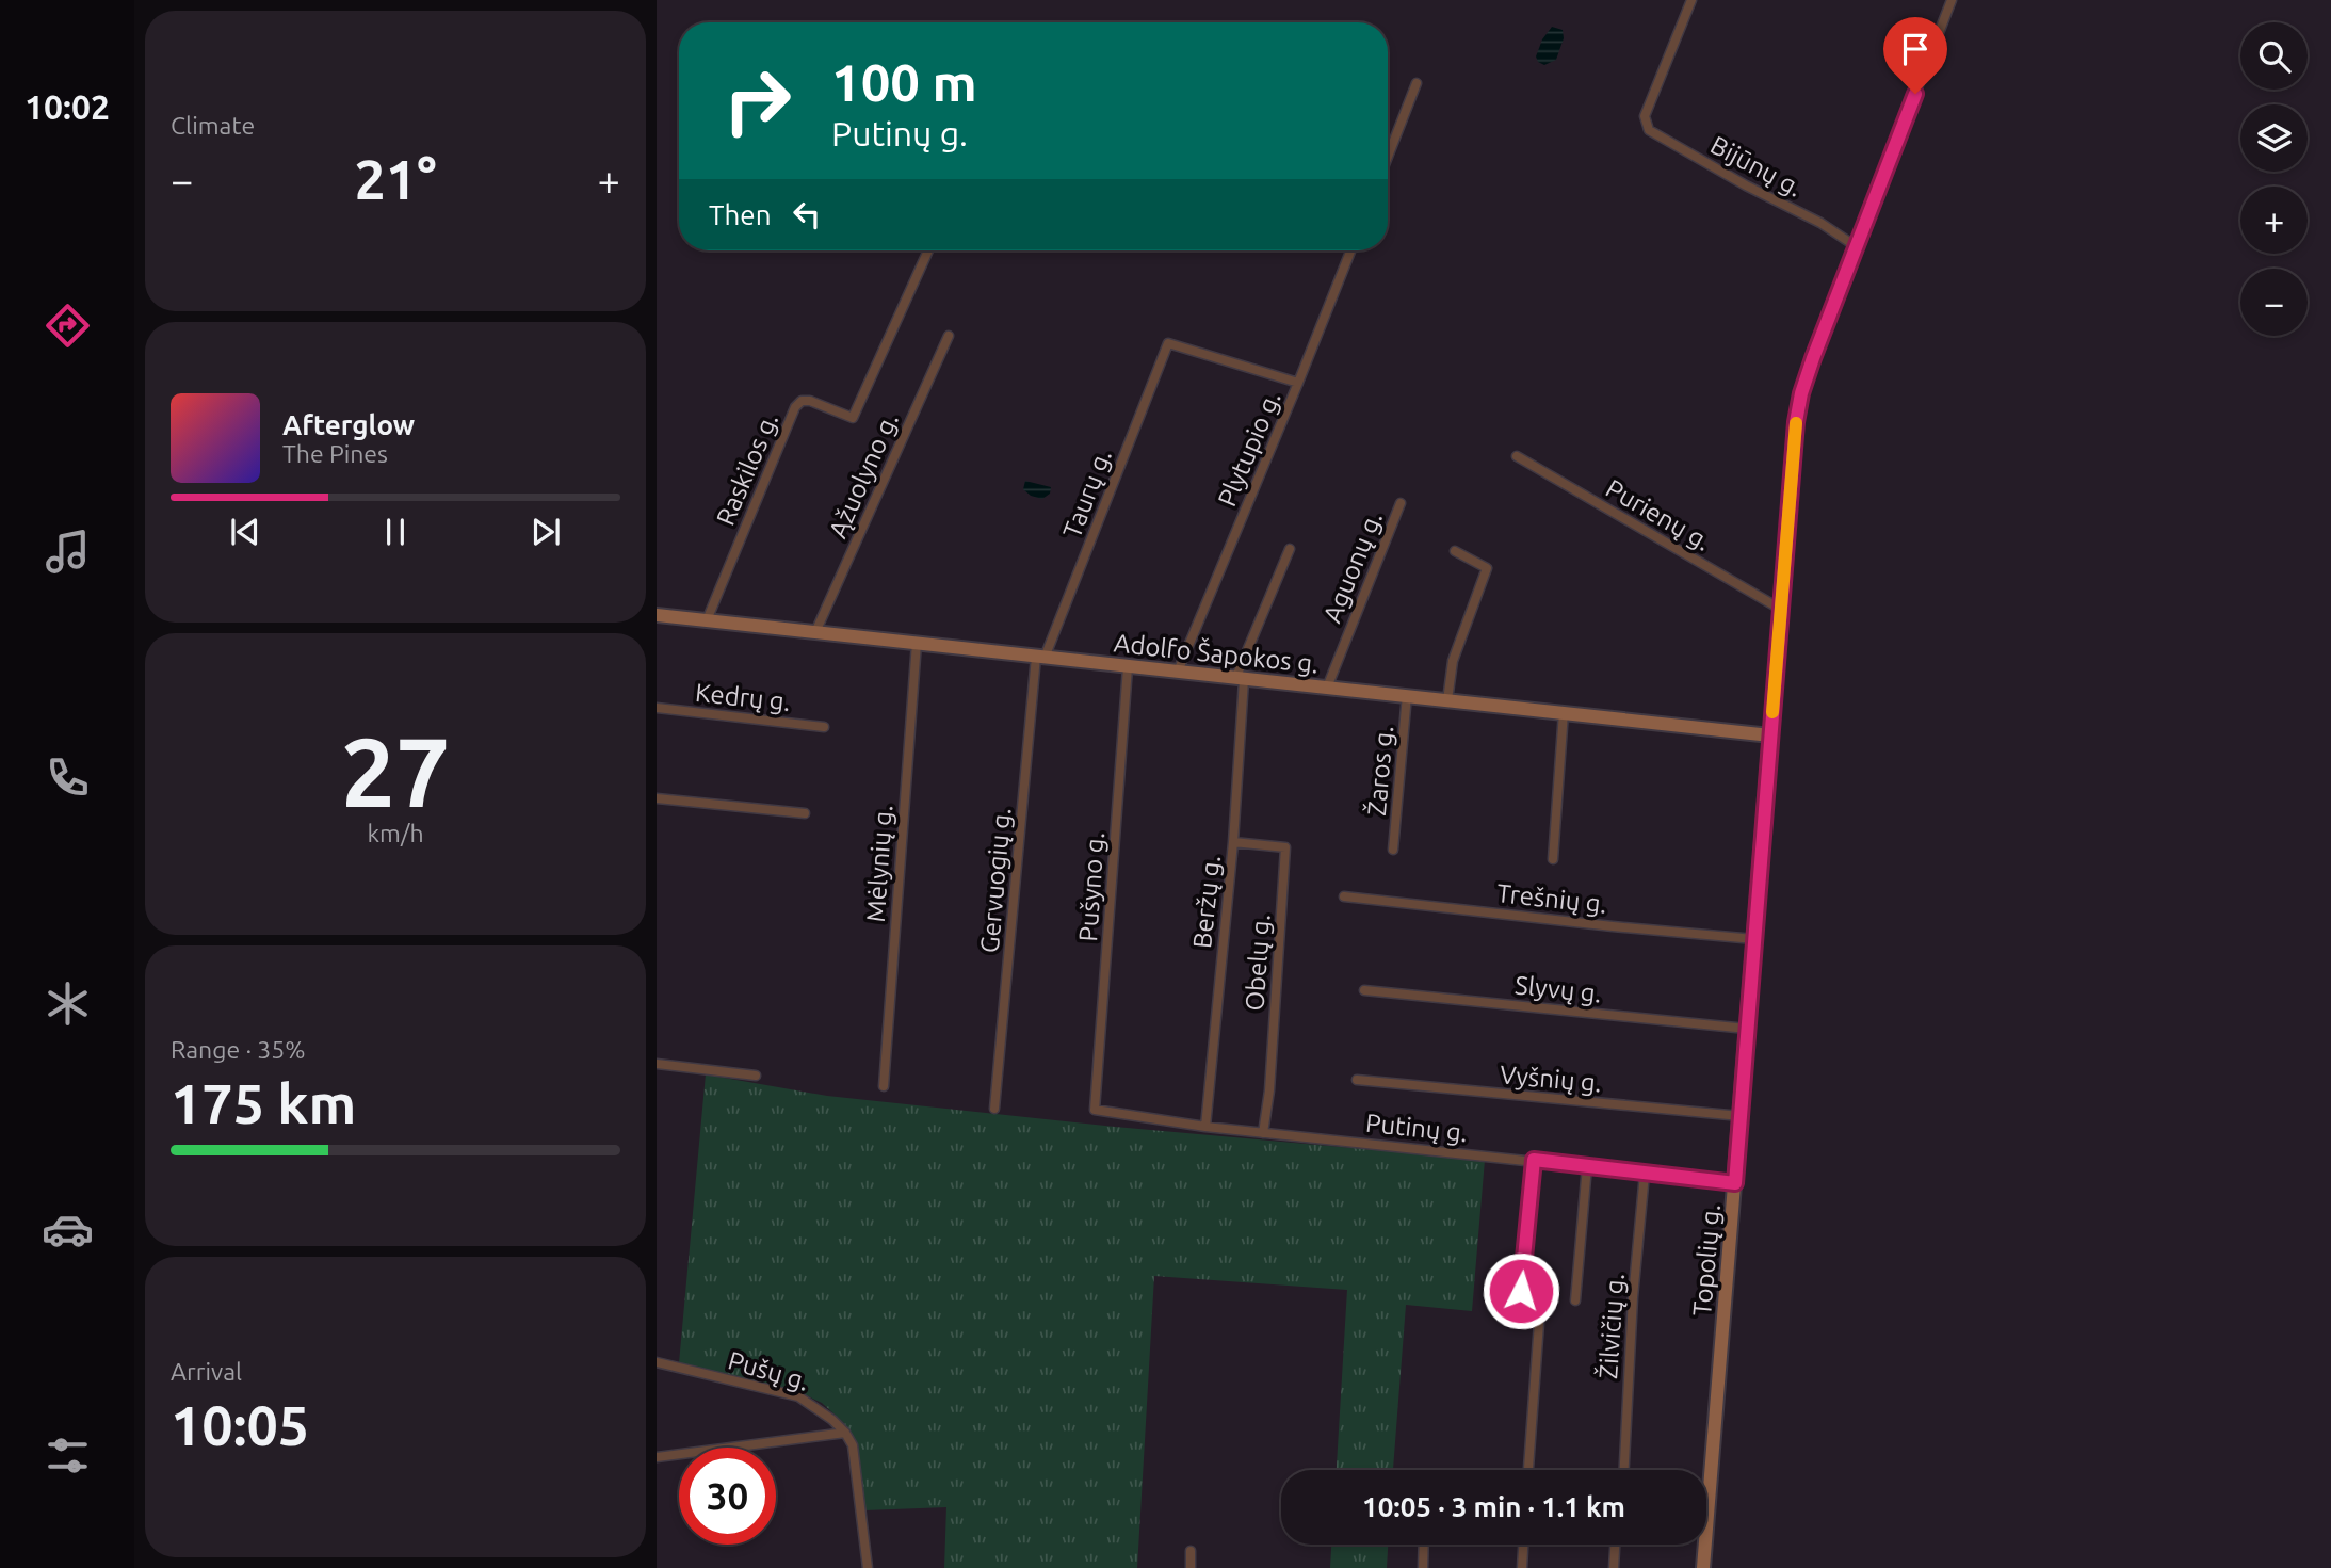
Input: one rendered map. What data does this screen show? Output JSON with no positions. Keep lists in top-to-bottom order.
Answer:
{
  "streets": {
    "street": [
      "Bijūnų g.",
      "Plytupio g.",
      "Raskilos g.",
      "Ąžuolyno g.",
      "Taurų g.",
      "Purienų g.",
      "Aguonų g.",
      "Adolfo Šapokos g.",
      "Kedrų g.",
      "Žaros g.",
      "Mėlynių g.",
      "Gervuogių g.",
      "Pušyno g.",
      "Trešnių g.",
      "Beržų g.",
      "Obelų g.",
      "Slyvų g.",
      "Vyšnių g.",
      "Putinų g.",
      "Topolių g.",
      "Žilvičių g.",
      "Pušų g."
    ]
  },
  "crossings": [
    ["Bijūnų g.", "Topolių g."],
    ["Plytupio g.", "Taurų g."],
    ["Plytupio g.", "Adolfo Šapokos g."],
    ["Raskilos g.", "Adolfo Šapokos g."],
    ["Ąžuolyno g.", "Adolfo Šapokos g."],
    ["Taurų g.", "Adolfo Šapokos g."],
    ["Taurų g.", "Gervuogių g."],
    ["Purienų g.", "Topolių g."],
    ["Aguonų g.", "Adolfo Šapokos g."],
    ["Adolfo Šapokos g.", "Žaros g."],
    ["Adolfo Šapokos g.", "Mėlynių g."],
    ["Adolfo Šapokos g.", "Gervuogių g."],
    ["Adolfo Šapokos g.", "Pušyno g."],
    ["Adolfo Šapokos g.", "Beržų g."],
    ["Adolfo Šapokos g.", "Topolių g."],
    ["Pušyno g.", "Putinų g."],
    ["Trešnių g.", "Topolių g."],
    ["Beržų g.", "Obelų g."],
    ["Beržų g.", "Putinų g."],
    ["Obelų g.", "Putinų g."],
    ["Slyvų g.", "Topolių g."],
    ["Vyšnių g.", "Topolių g."],
    ["Putinų g.", "Topolių g."],
    ["Putinų g.", "Žilvičių g."]
  ],
  "page": {
    "tabs": "10:02",
    "tile": [
      "Climate",
      ["27", "km/h"],
      ["Range · 35%", "175 km"],
      ["Arrival", "10:05"]
    ],
    "map_buttons": ["+", "−"],
    "turn": ["100 m", "Putinų g."],
    "heat": ["−", "21°", "+"],
    "then": "Then",
    "song": ["Afterglow", "The Pines"],
    "limit": "30",
    "trip": "10:05 · 3 min · 1.1 km"
  }
}
